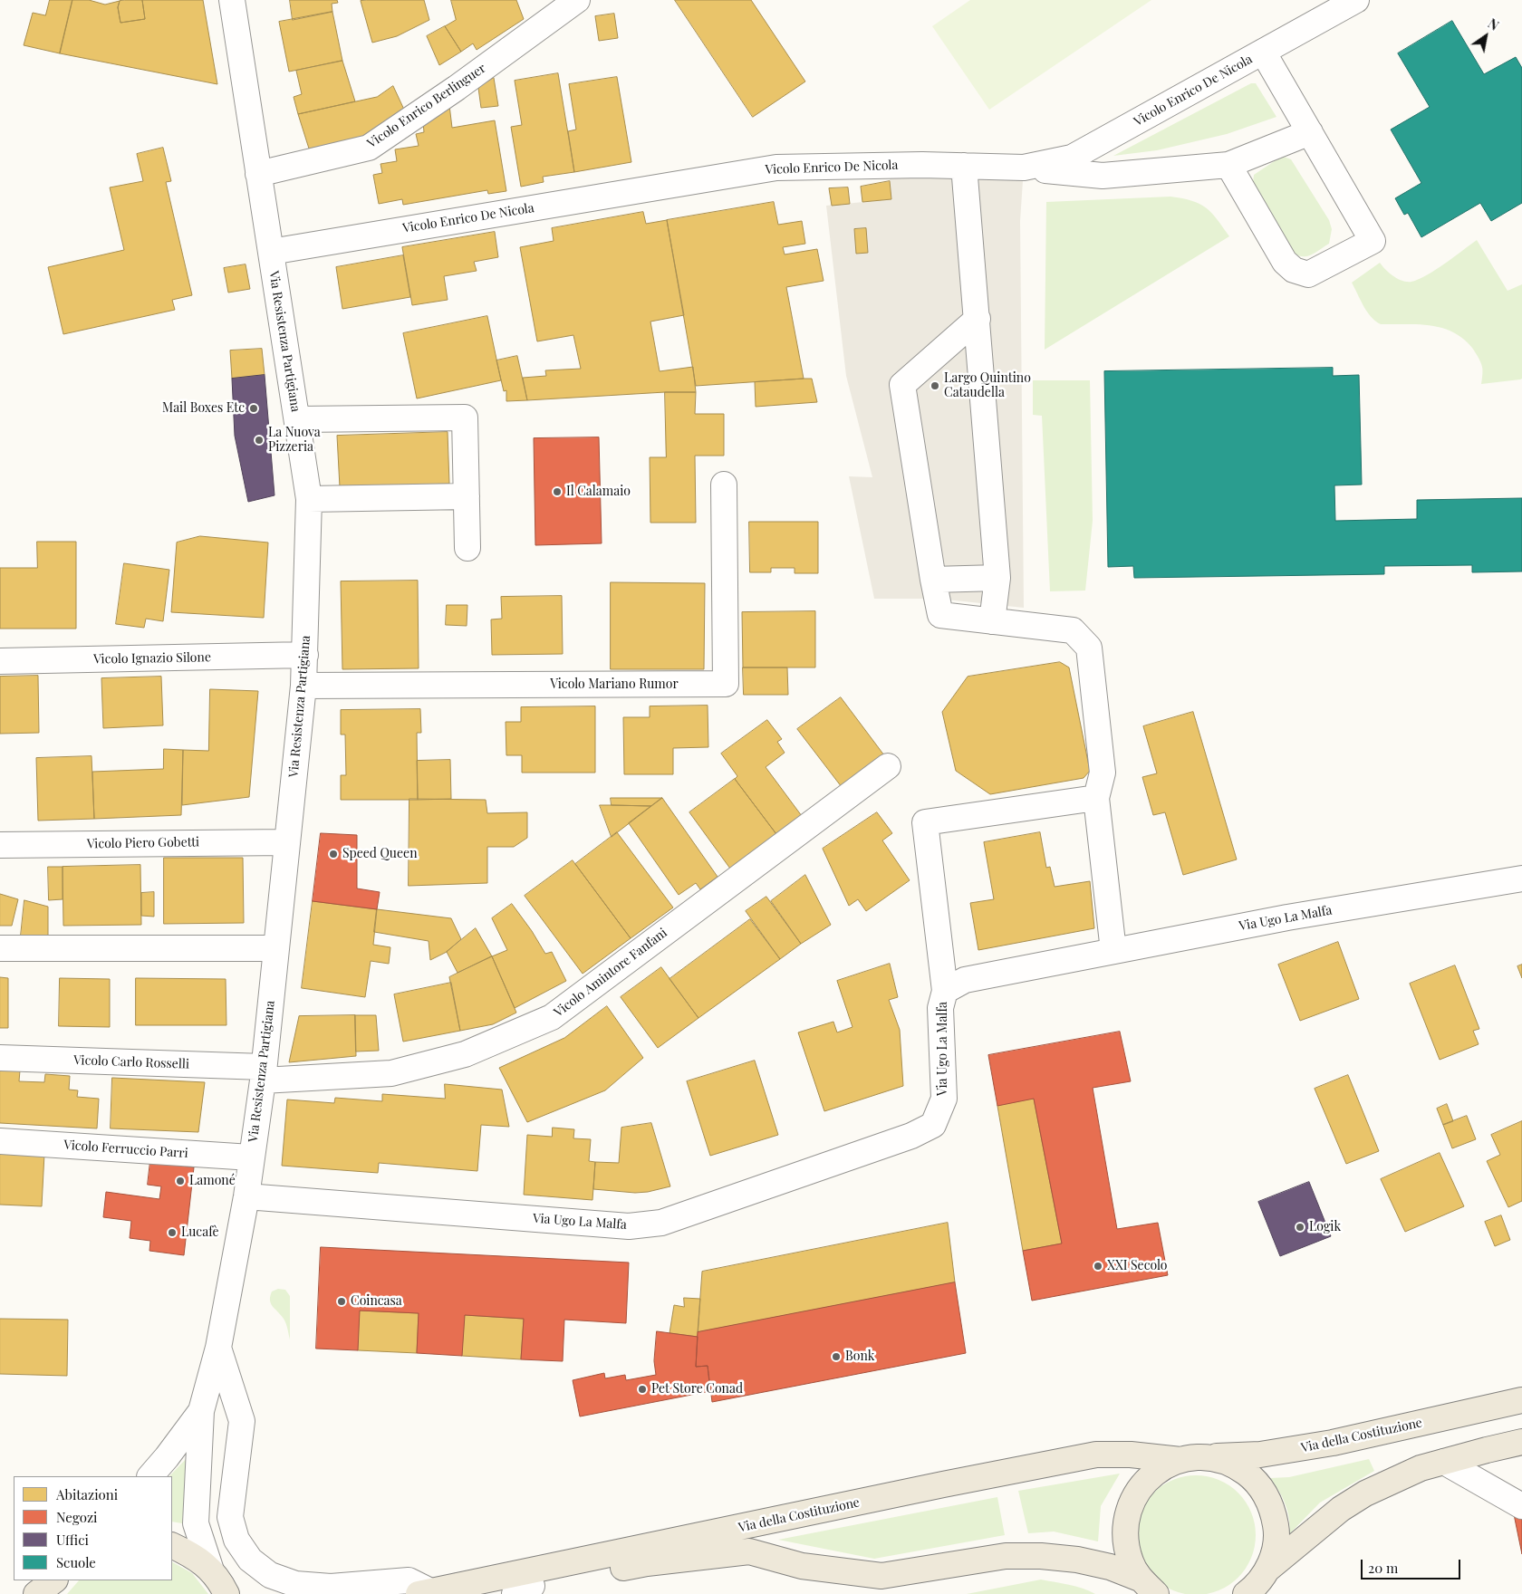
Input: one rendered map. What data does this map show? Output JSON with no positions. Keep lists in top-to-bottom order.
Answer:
{
  "streets": {
    "main road": ["Via della Costituzione"],
    "street": [
      "Vicolo Enrico De Nicola",
      "Vicolo Enrico Berlinguer",
      "Via Resistenza Partigiana",
      "Vicolo Ignazio Silone",
      "Vicolo Mariano Rumor",
      "Vicolo Piero Gobetti",
      "Via Ugo La Malfa",
      "Vicolo Amintore Fanfani",
      "Vicolo Carlo Rosselli",
      "Vicolo Ferruccio Parri"
    ]
  },
  "crossings": [
    ["Vicolo Enrico De Nicola", "Via Resistenza Partigiana"],
    ["Vicolo Enrico Berlinguer", "Via Resistenza Partigiana"],
    ["Via Resistenza Partigiana", "Vicolo Ignazio Silone"],
    ["Via Resistenza Partigiana", "Vicolo Mariano Rumor"],
    ["Via Resistenza Partigiana", "Vicolo Piero Gobetti"],
    ["Via Resistenza Partigiana", "Via Ugo La Malfa"],
    ["Via Resistenza Partigiana", "Vicolo Amintore Fanfani"],
    ["Via Resistenza Partigiana", "Vicolo Carlo Rosselli"],
    ["Via Resistenza Partigiana", "Vicolo Ferruccio Parri"],
    ["Vicolo Amintore Fanfani", "Vicolo Carlo Rosselli"]
  ],
  "places": [
    "Largo Quintino Cataudella",
    "Mail Boxes Etc",
    "La Nuova Pizzeria",
    "Il Calamaio",
    "Speed Queen",
    "Lamoné",
    "Logik",
    "Lucafè",
    "XXI Secolo",
    "Coincasa",
    "Bonk",
    "Pet Store Conad"
  ],
  "legend": [
    "Abitazioni",
    "Negozi",
    "Uffici",
    "Scuole"
  ],
  "scale_bar": "20 m",
  "north": "top right"
}
